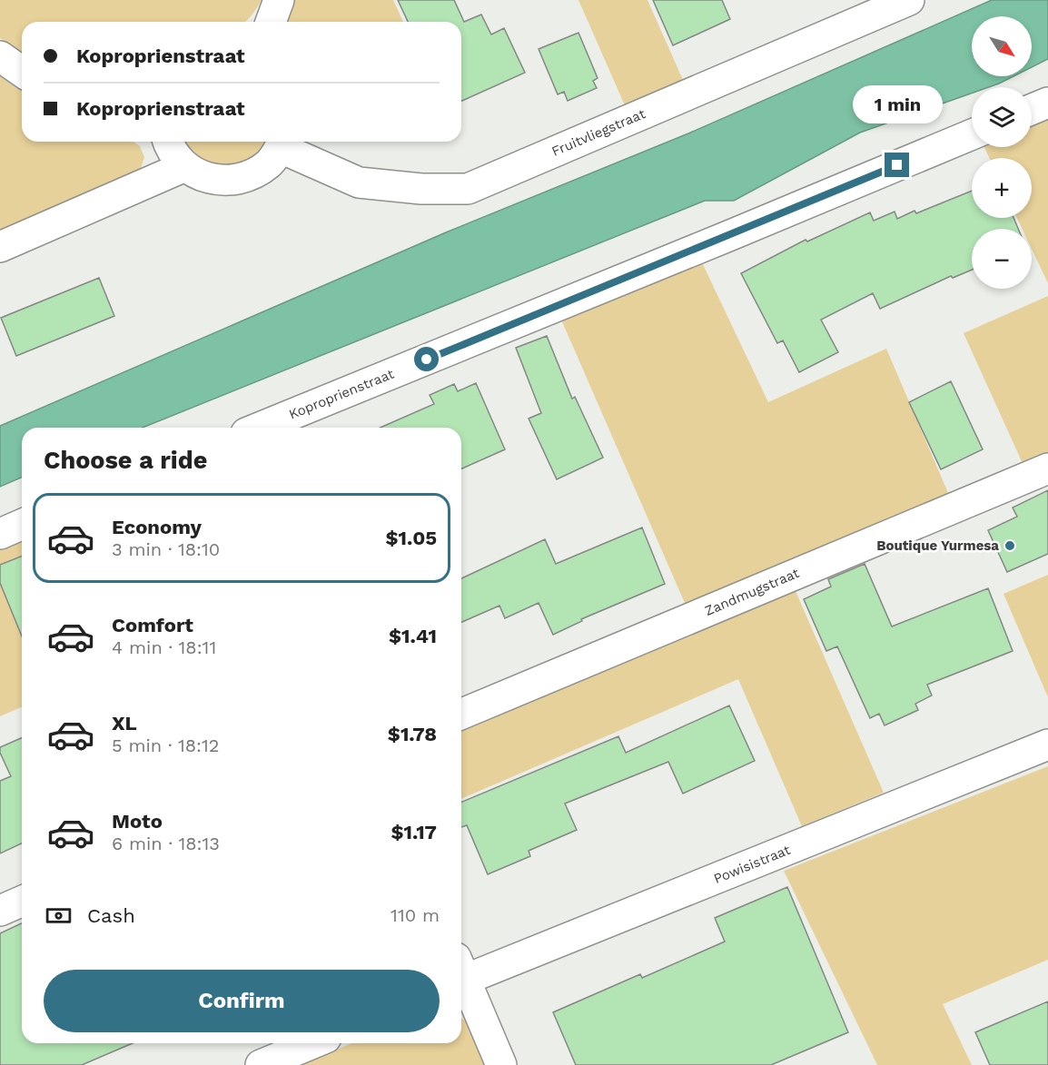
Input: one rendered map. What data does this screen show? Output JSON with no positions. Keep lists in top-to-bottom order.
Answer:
{
  "streets": {
    "street": [
      "Fruitvliegstraat",
      "Koproprienstraat",
      "Zandmugstraat",
      "Powisistraat"
    ]
  },
  "places": ["Boutique Yurmesa"],
  "north": "bottom right",
  "page": {
    "map_buttons": ["+", "−"],
    "banner": ["Koproprienstraat", "Koproprienstraat"],
    "bubble": "1 min",
    "heading": "Choose a ride",
    "list": [
      {
        "name": "Economy",
        "note": "3 min · 18:10",
        "value": "$1.05"
      },
      {
        "name": "Comfort",
        "note": "4 min · 18:11",
        "value": "$1.41"
      },
      {
        "name": "XL",
        "note": "5 min · 18:12",
        "value": "$1.78"
      },
      {
        "name": "Moto",
        "note": "6 min · 18:13",
        "value": "$1.17"
      }
    ],
    "pay": ["Cash", "110 m"],
    "buttons": "Confirm"
  }
}
